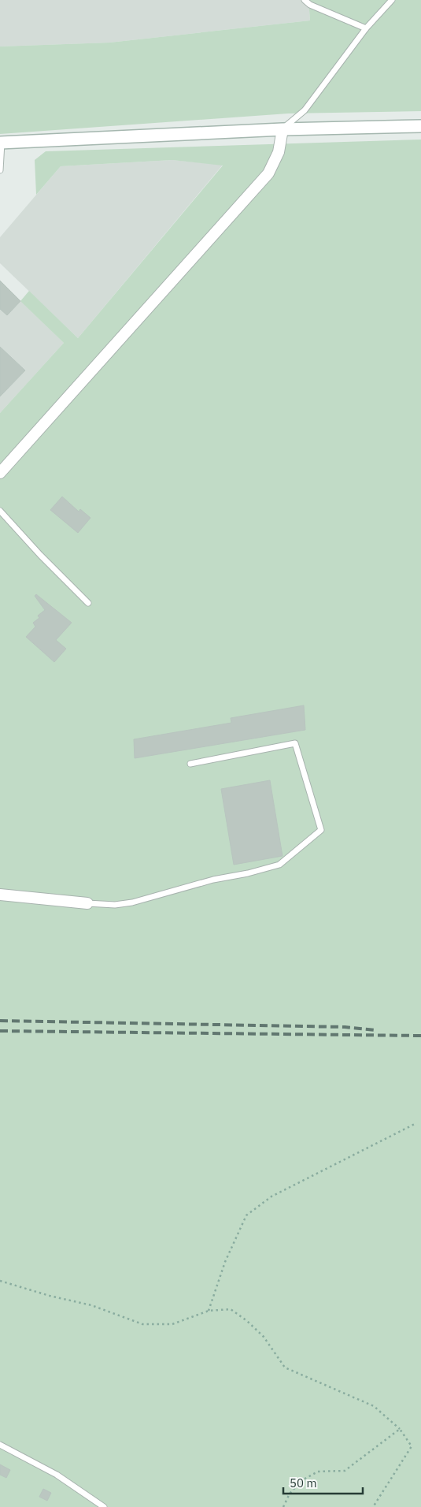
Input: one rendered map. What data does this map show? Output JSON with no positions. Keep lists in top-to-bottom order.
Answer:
{
  "scale_bar": "50 m"
}
